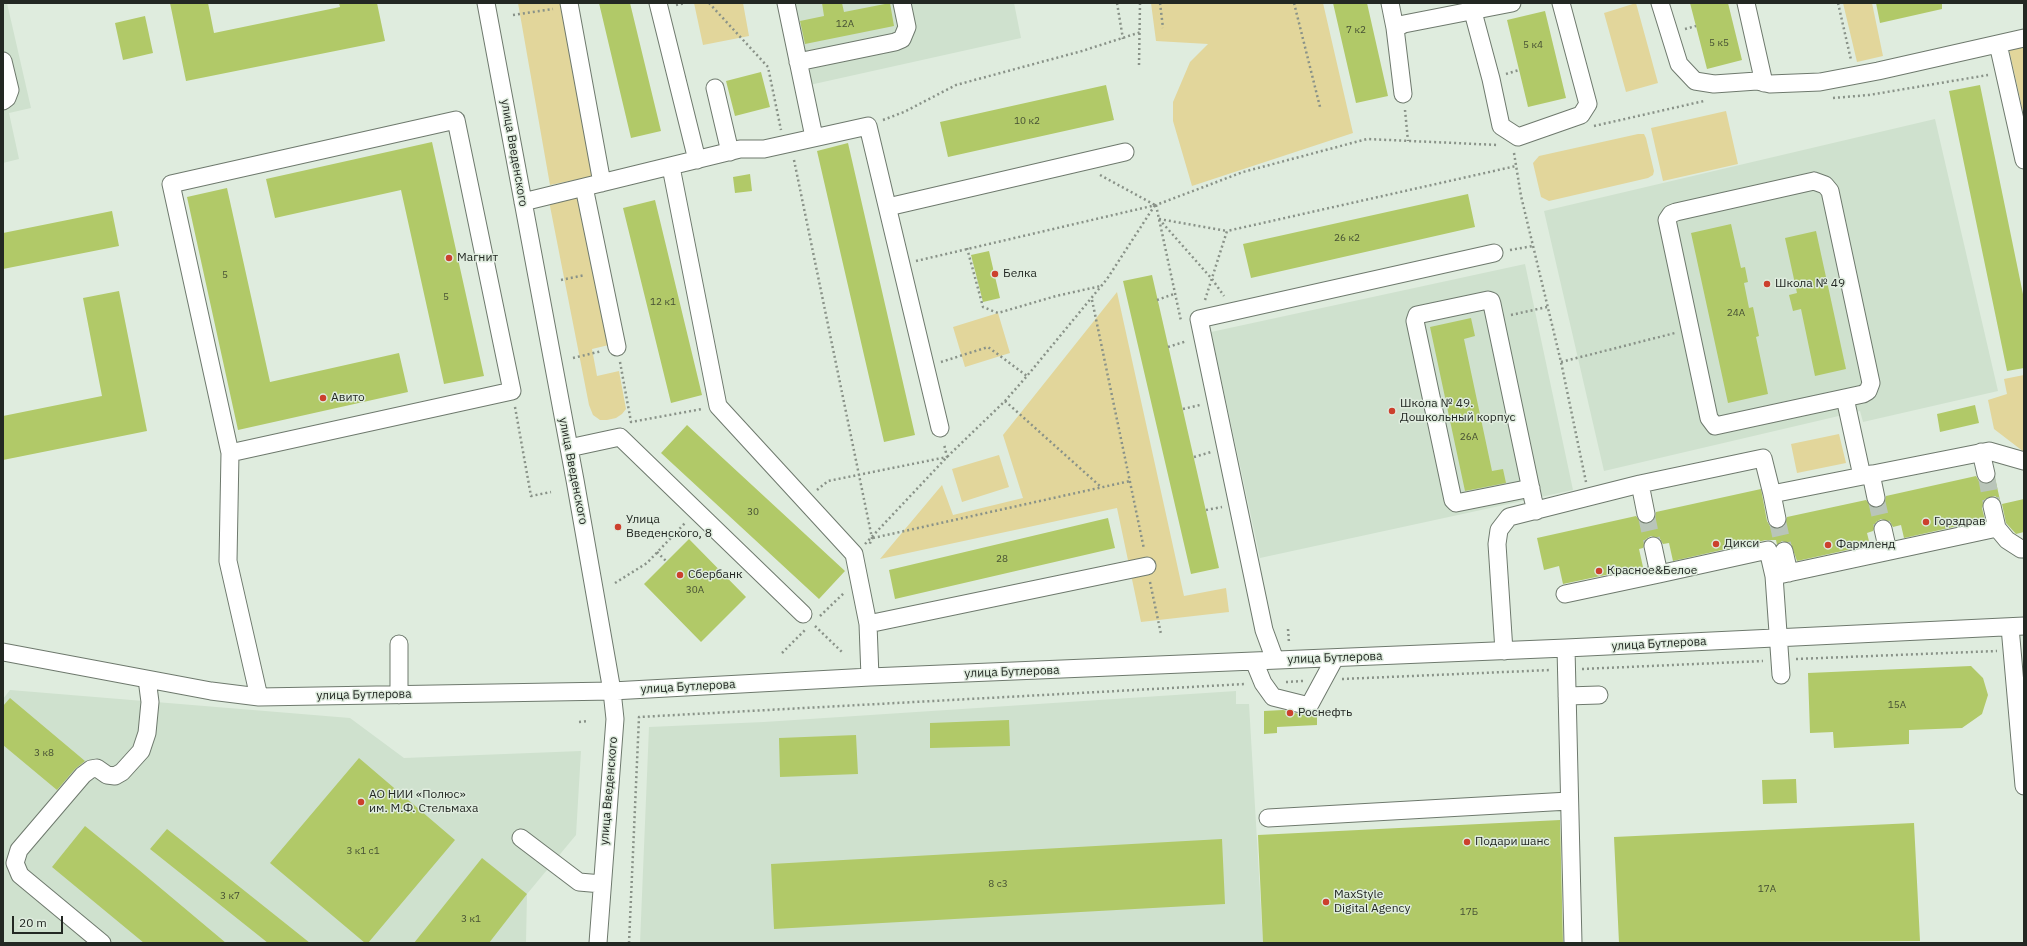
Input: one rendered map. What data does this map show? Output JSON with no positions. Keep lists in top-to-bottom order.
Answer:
{
  "streets": {
    "street": ["улица Введенского", "улица Бутлерова"]
  },
  "crossings": [
    ["улица Введенского", "улица Бутлерова"]
  ],
  "places": [
    "Магнит",
    "Белка",
    "Школа № 49",
    "Авито",
    "Школа № 49. Дошкольный корпус",
    "Горздрав",
    "Улица Введенского, 8",
    "Дикси",
    "Фармленд",
    "Красное&Белое",
    "Сбербанк",
    "Роснефть",
    "АО НИИ «Полюс» им. М.Ф. Стельмаха",
    "Подари шанс",
    "MaxStyle Digital Agency"
  ],
  "house_numbers": [
    "12А",
    "7 к2",
    "5 к5",
    "5 к4",
    "10 к2",
    "26 к2",
    "5",
    "5",
    "12 к1",
    "24А",
    "26А",
    "30",
    "28",
    "30А",
    "15А",
    "3 к8",
    "3 к1 с1",
    "8 с3",
    "17А",
    "3 к7",
    "17Б",
    "3 к1"
  ],
  "scale_bar": "20 m"
}
